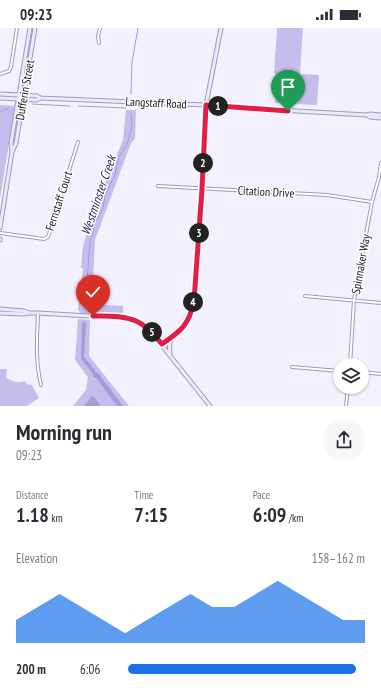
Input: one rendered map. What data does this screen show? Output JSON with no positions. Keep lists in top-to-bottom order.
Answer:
{
  "streets": {
    "main road": ["Dufferin Street", "Langstaff Road"],
    "street": ["Citation Drive", "Fernstaff Court", "Spinnaker Way"]
  },
  "crossings": [
    ["Dufferin Street", "Langstaff Road"],
    ["Citation Drive", "Spinnaker Way"]
  ],
  "water": ["Westminster Creek"],
  "page": {
    "status": "09:23",
    "pins": [
      "1",
      "2",
      "3",
      "4",
      "5"
    ],
    "heading": ["Morning run", "09:23"],
    "stats": [
      ["Distance", "1.18 km"],
      ["Time", "7:15"],
      ["Pace", "6:09 /km"]
    ],
    "chart": ["Elevation", "158–162 m"],
    "list": [
      {
        "name": "200 m",
        "note": "6:06"
      }
    ]
  }
}
